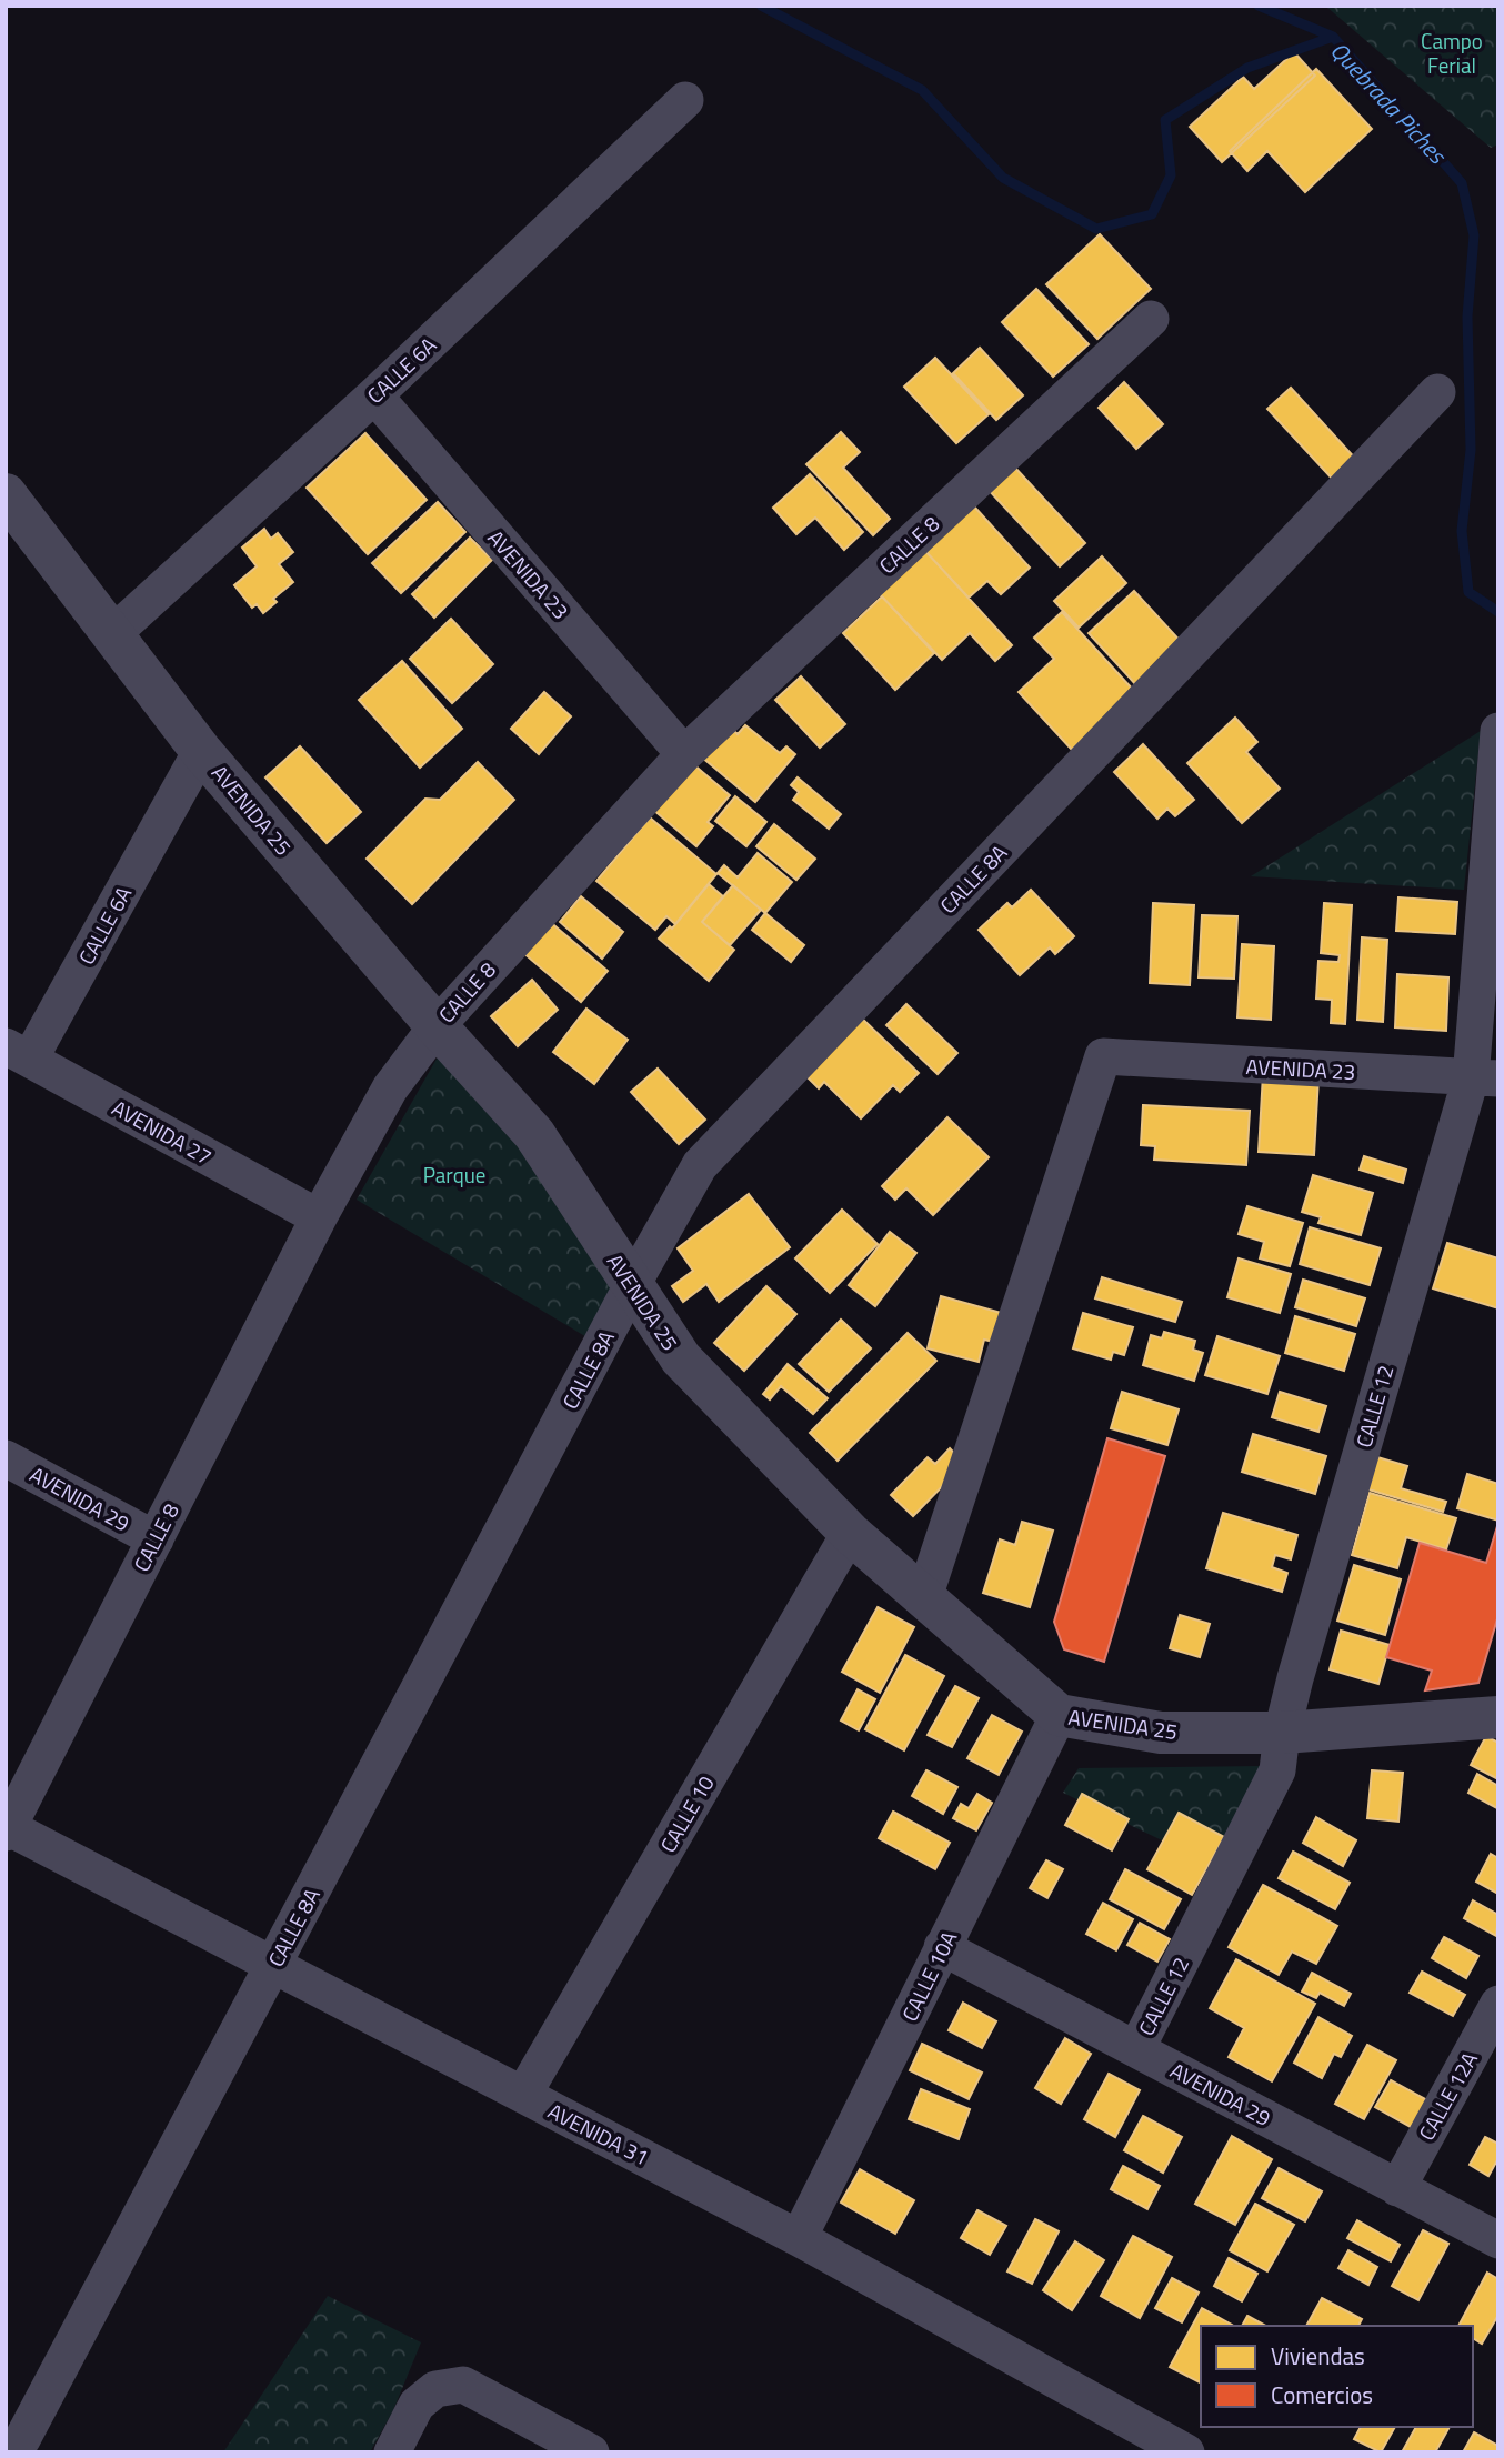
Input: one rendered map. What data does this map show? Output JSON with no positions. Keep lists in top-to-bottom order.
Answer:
{
  "streets": {
    "street": [
      "CALLE 6A",
      "CALLE 8",
      "AVENIDA 23",
      "AVENIDA 25",
      "CALLE 8A",
      "AVENIDA 27",
      "CALLE 12",
      "AVENIDA 29",
      "CALLE 10",
      "CALLE 10A",
      "CALLE 12A",
      "AVENIDA 31"
    ]
  },
  "crossings": [
    ["CALLE 6A", "AVENIDA 23"],
    ["CALLE 6A", "AVENIDA 25"],
    ["CALLE 6A", "AVENIDA 27"],
    ["CALLE 8", "AVENIDA 23"],
    ["CALLE 8", "AVENIDA 25"],
    ["CALLE 8", "AVENIDA 27"],
    ["CALLE 8", "AVENIDA 29"],
    ["CALLE 8", "AVENIDA 31"],
    ["AVENIDA 23", "AVENIDA 25"],
    ["AVENIDA 23", "CALLE 12"],
    ["AVENIDA 25", "CALLE 8A"],
    ["AVENIDA 25", "CALLE 12"],
    ["AVENIDA 25", "CALLE 10"],
    ["AVENIDA 25", "CALLE 10A"],
    ["CALLE 8A", "AVENIDA 31"],
    ["CALLE 12", "AVENIDA 29"],
    ["AVENIDA 29", "CALLE 10A"],
    ["AVENIDA 29", "CALLE 12A"],
    ["CALLE 10", "AVENIDA 31"],
    ["CALLE 10A", "AVENIDA 31"]
  ],
  "water": ["Quebrada Piches"],
  "parks": ["Campo Ferial", "Parque"],
  "legend": ["Viviendas", "Comercios"]
}
